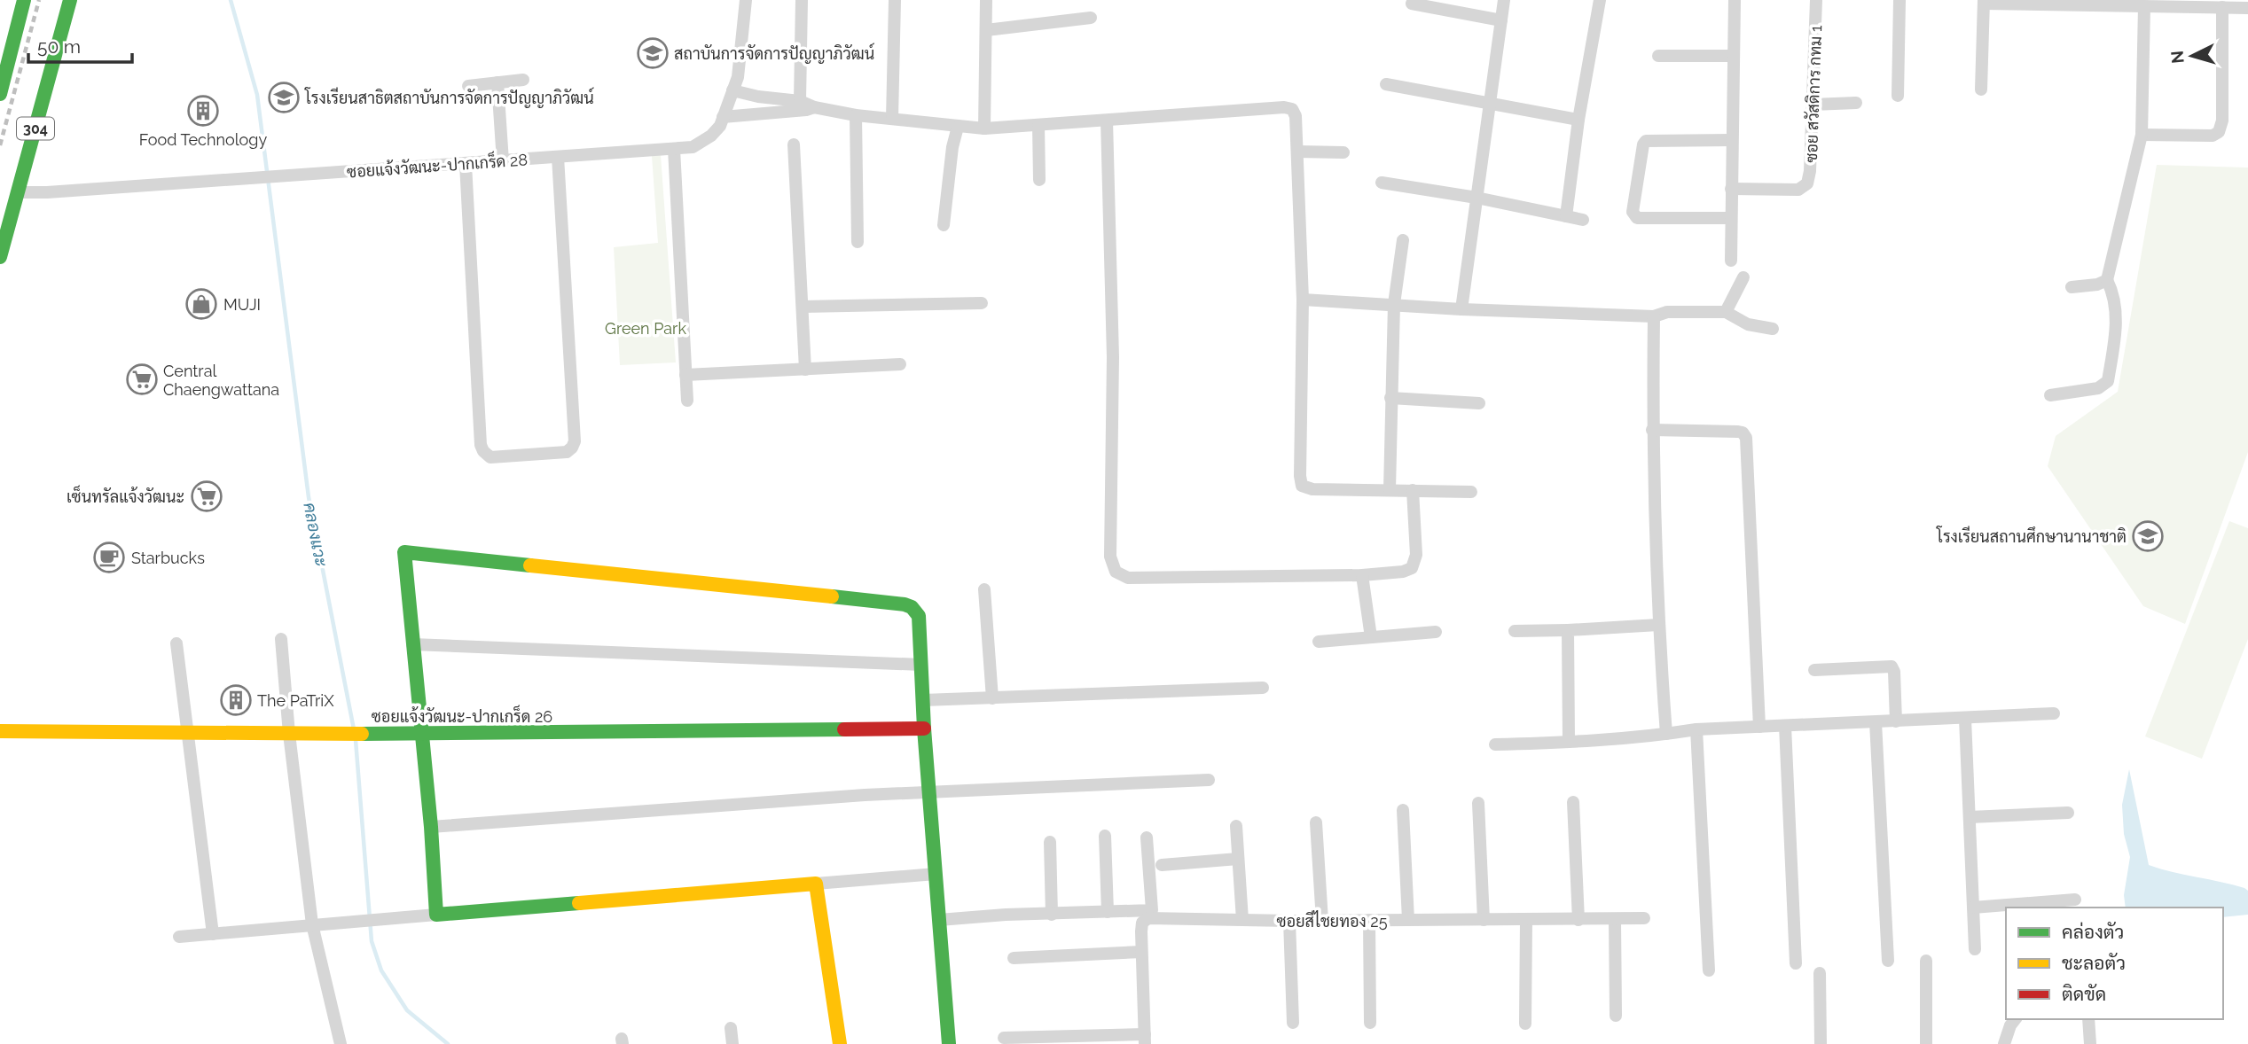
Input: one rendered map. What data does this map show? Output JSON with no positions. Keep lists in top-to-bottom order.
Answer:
{
  "streets": {
    "street": [
      "ซอย สวัสดิการ กทม 1",
      "304",
      "ซอยแจ้งวัฒนะ-ปากเกร็ด 28",
      "ซอยแจ้งวัฒนะ-ปากเกร็ด 26",
      "ซอยสีไชยทอง 25"
    ]
  },
  "crossings": [
    ["304", "ซอยแจ้งวัฒนะ-ปากเกร็ด 28"]
  ],
  "water": ["คลองแวะ"],
  "parks": ["Green Park"],
  "places": {
    "school or university": ["สถาบันการจัดการปัญญาภิวัฒน์", "โรงเรียนสาธิตสถาบันการจัดการปัญญาภิวัฒน์", "โรงเรียนสถานศึกษานานาชาติ"],
    "building": ["Food Technology", "The PaTriX"],
    "shop": ["MUJI"],
    "supermarket": ["Central Chaengwattana", "เซ็นทรัลแจ้งวัฒนะ"],
    "cafe": ["Starbucks"]
  },
  "legend": ["คล่องตัว", "ชะลอตัว", "ติดขัด"],
  "scale_bar": "50 m",
  "north": "left"
}
